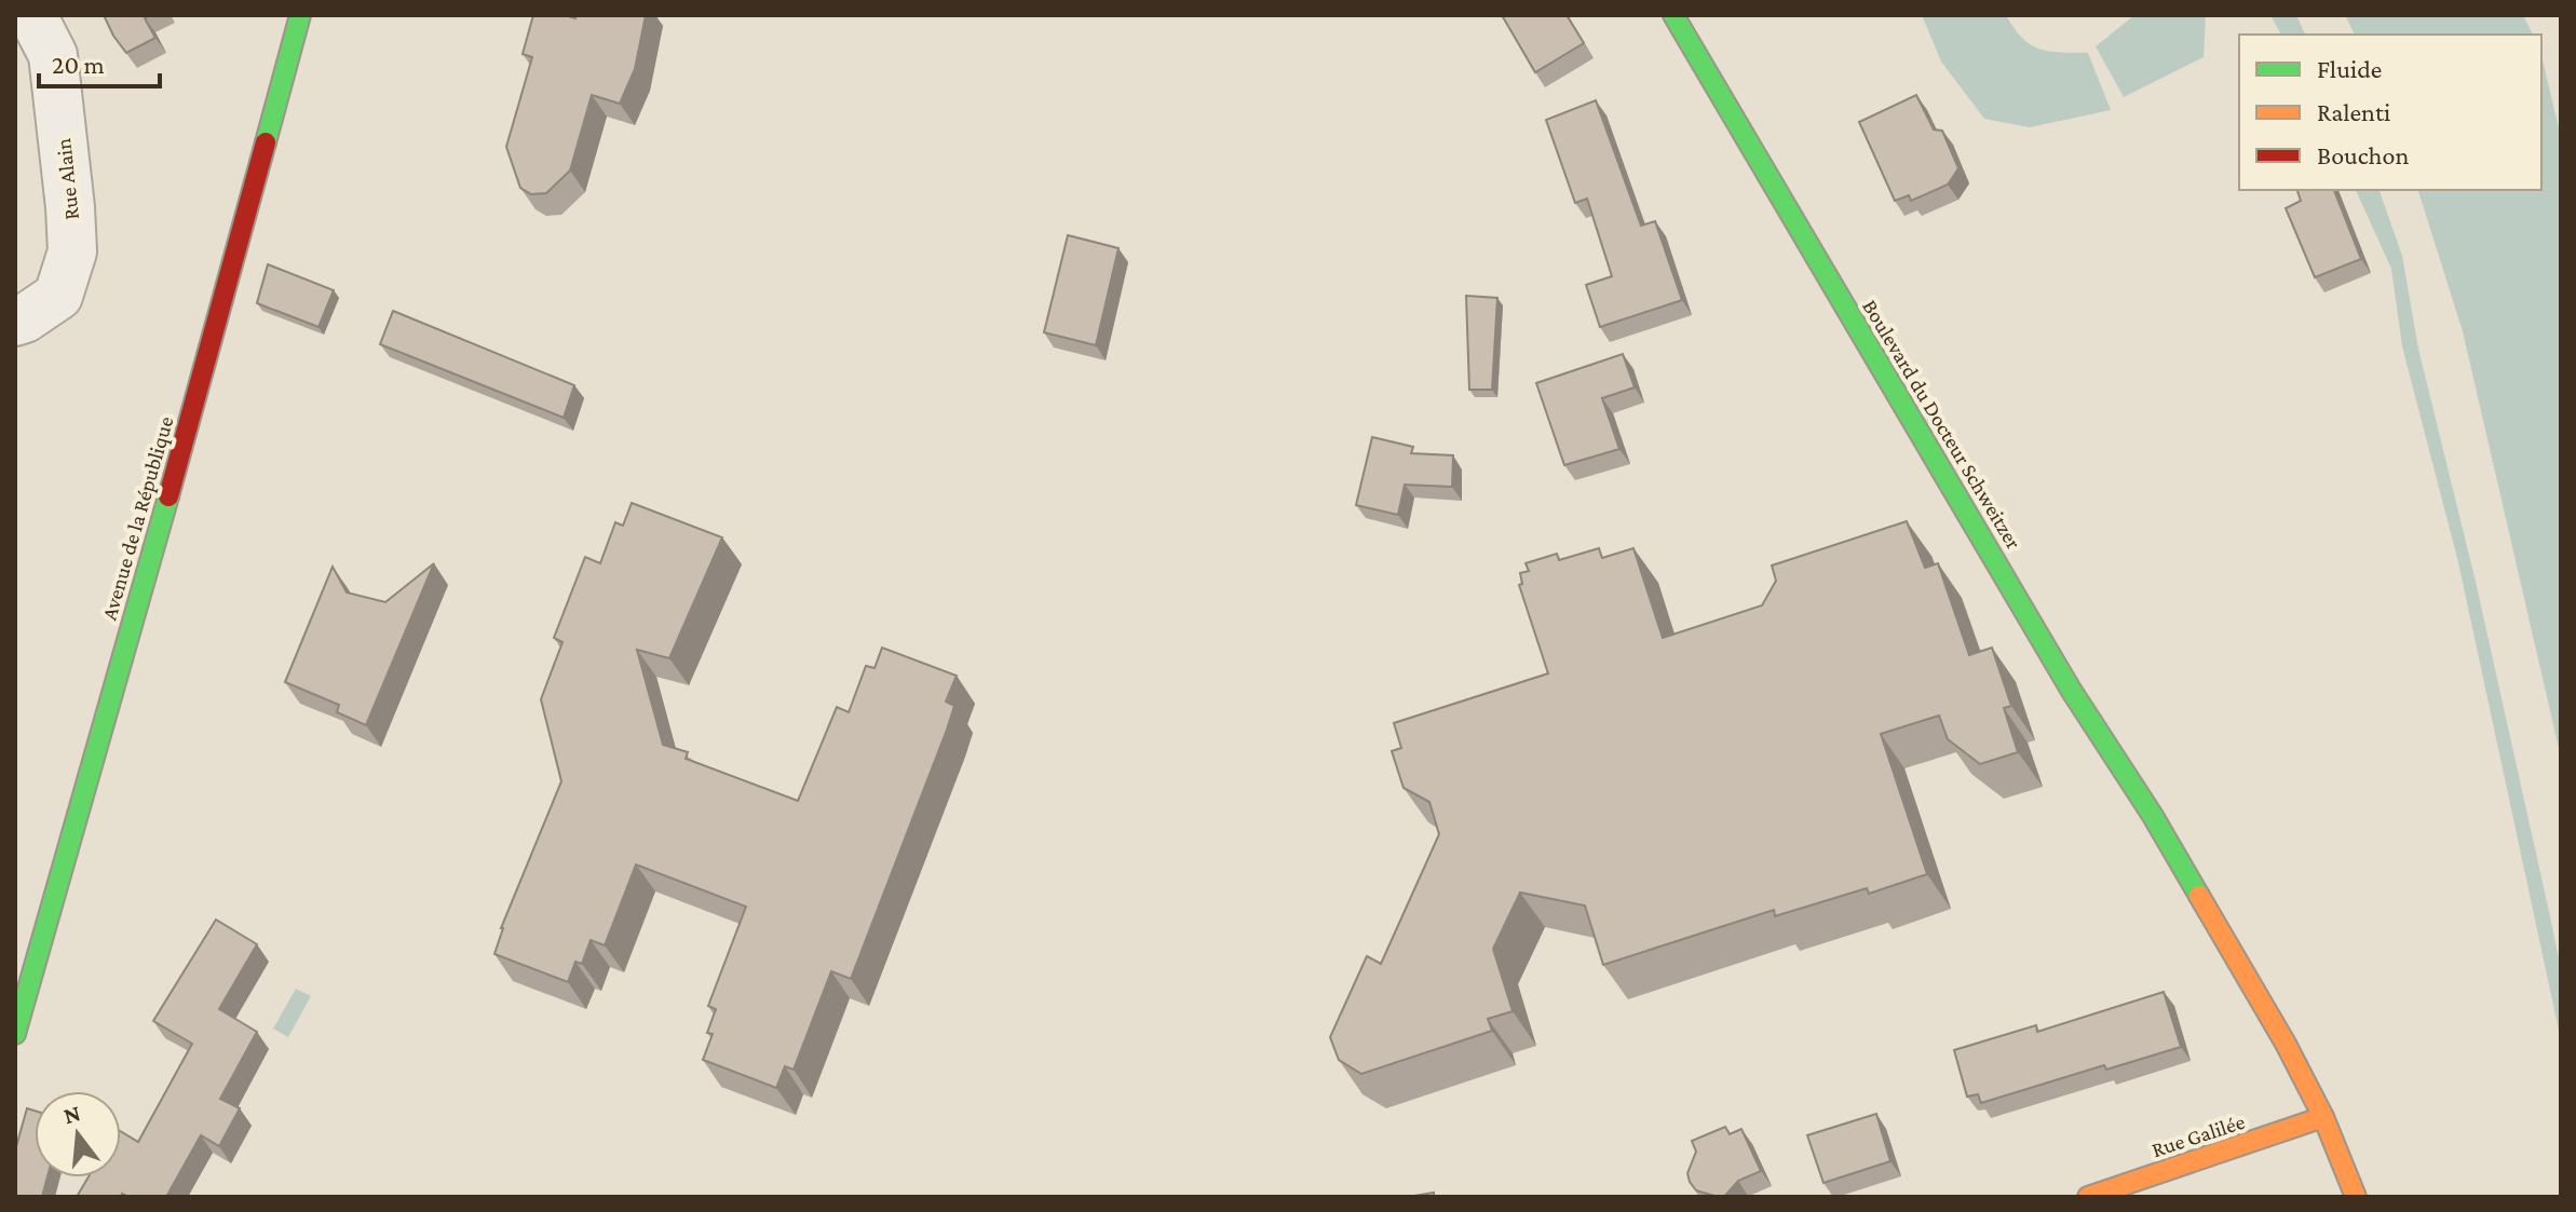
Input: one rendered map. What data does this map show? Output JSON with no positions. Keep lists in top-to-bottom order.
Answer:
{
  "streets": {
    "street": [
      "Rue Alain",
      "Boulevard du Docteur Schweitzer",
      "Avenue de la République",
      "Rue Galilée"
    ]
  },
  "crossings": [
    ["Boulevard du Docteur Schweitzer", "Rue Galilée"]
  ],
  "legend": ["Fluide", "Ralenti", "Bouchon"],
  "scale_bar": "20 m",
  "north": "top"
}
